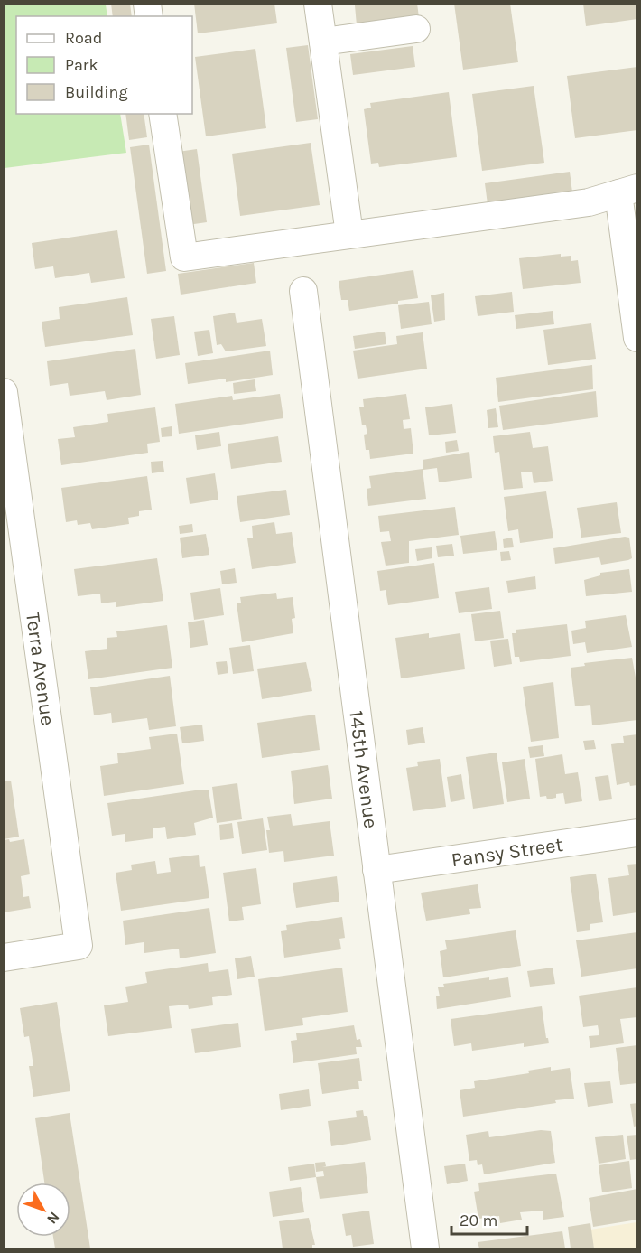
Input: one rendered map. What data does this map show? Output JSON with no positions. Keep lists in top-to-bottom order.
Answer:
{
  "streets": {
    "street": ["Terra Avenue", "145th Avenue", "Pansy Street"]
  },
  "crossings": [
    ["145th Avenue", "Pansy Street"]
  ],
  "legend": ["Road", "Park", "Building"],
  "scale_bar": "20 m",
  "north": "bottom right"
}
